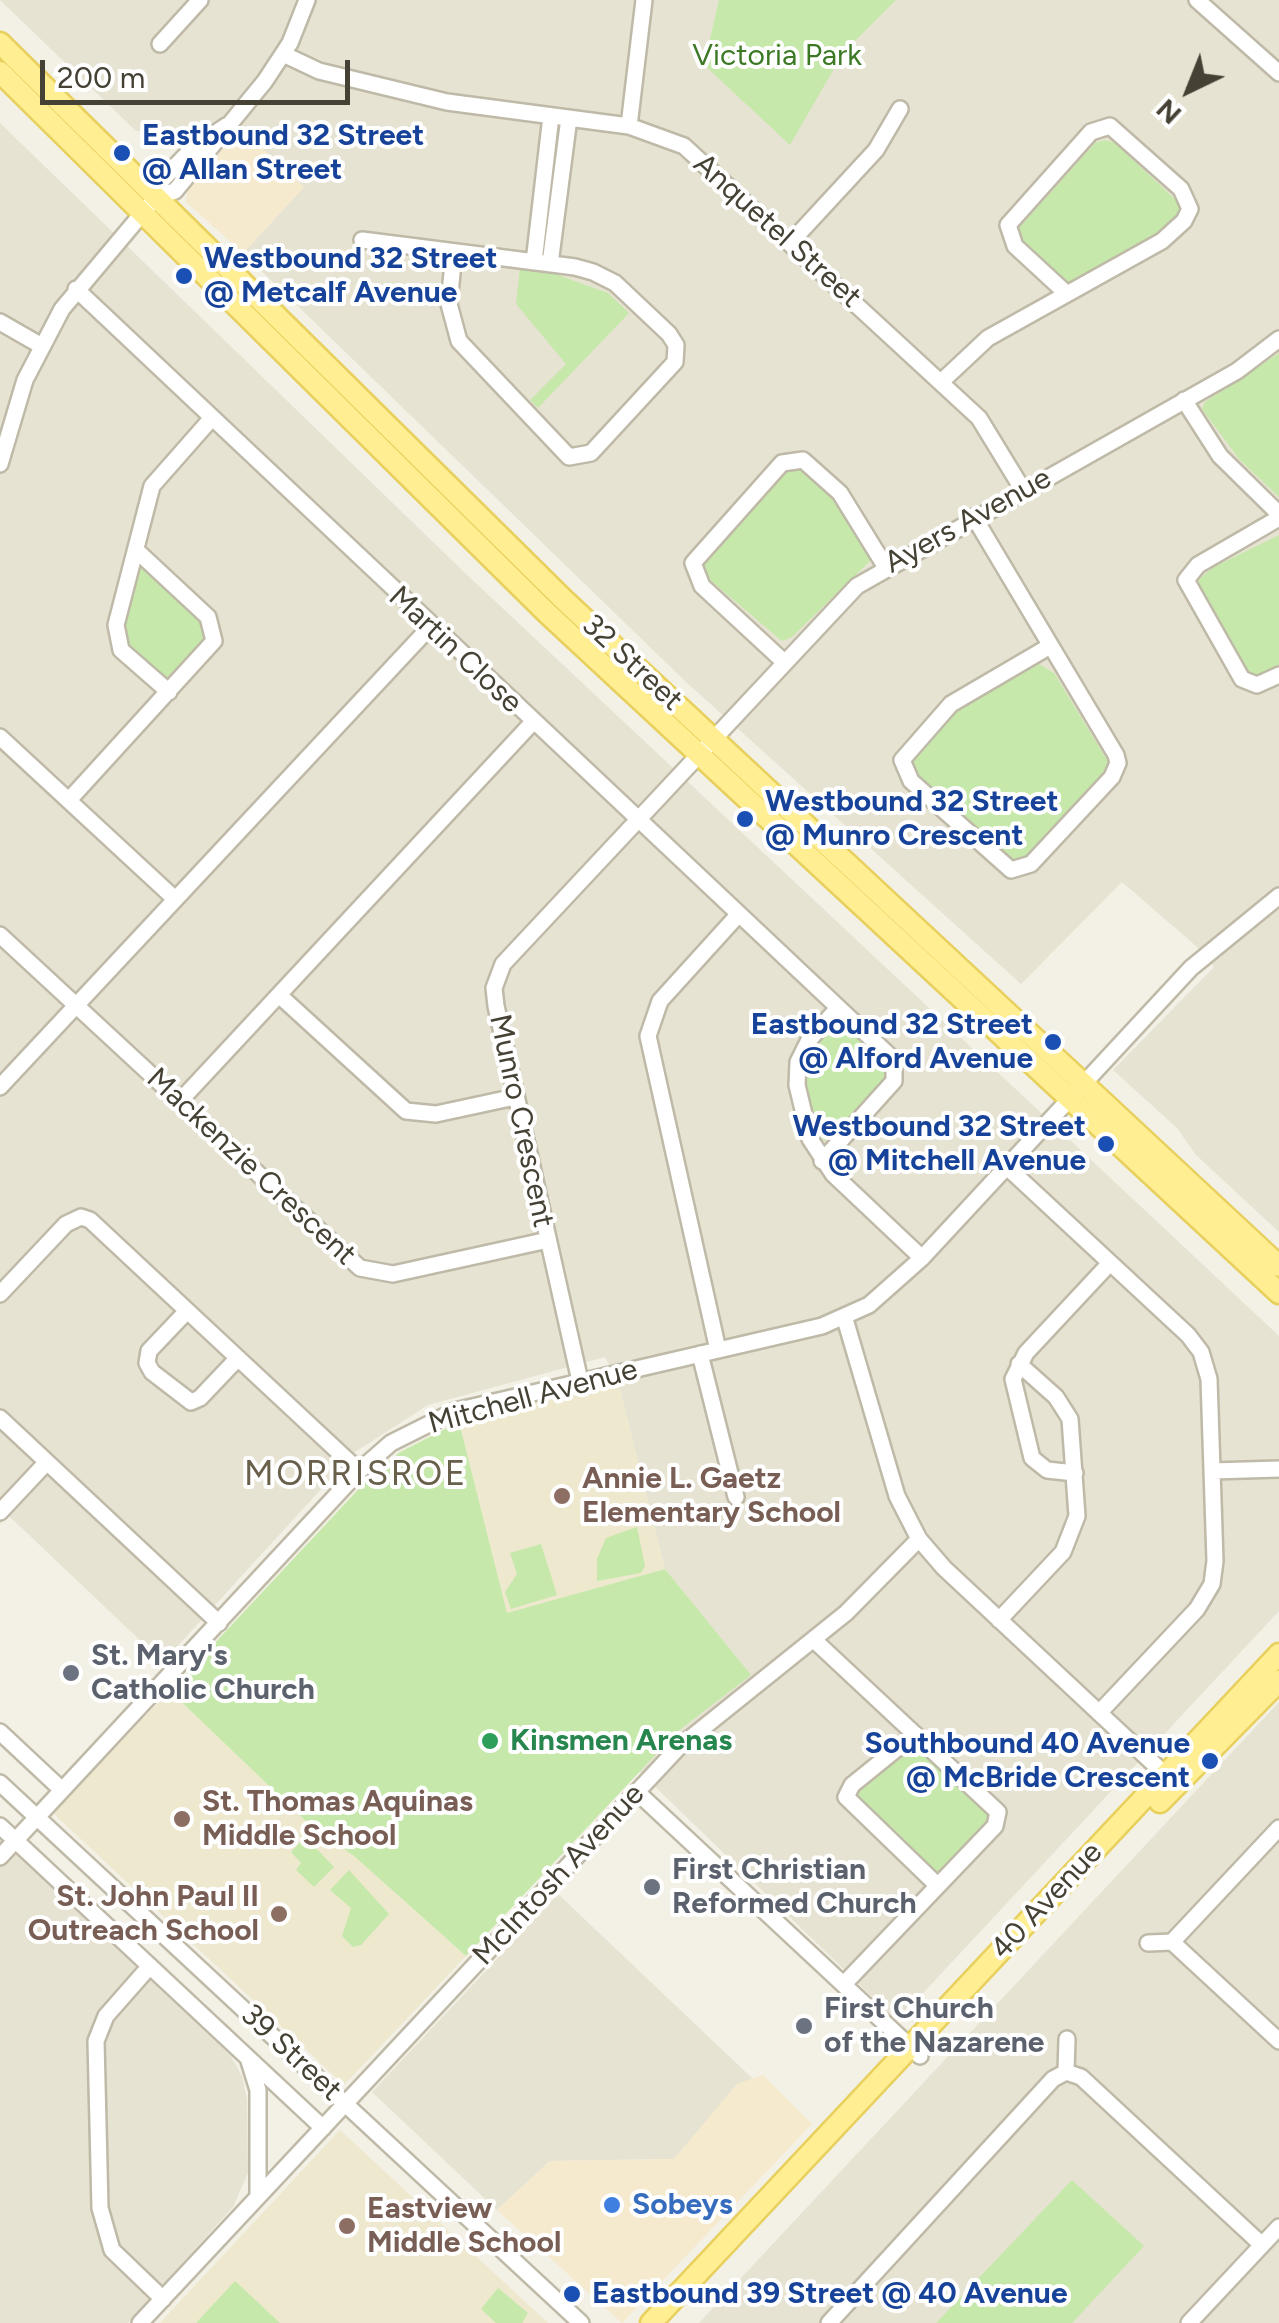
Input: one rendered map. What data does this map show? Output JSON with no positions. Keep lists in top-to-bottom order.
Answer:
{
  "streets": {
    "main road": ["32 Street", "40 Avenue"],
    "street": [
      "Anquetel Street",
      "Ayers Avenue",
      "Martin Close",
      "Munro Crescent",
      "Mackenzie Crescent",
      "Mitchell Avenue",
      "McIntosh Avenue",
      "39 Street"
    ]
  },
  "crossings": [
    ["Anquetel Street", "Ayers Avenue"],
    ["Ayers Avenue", "32 Street"],
    ["Ayers Avenue", "Munro Crescent"],
    ["Martin Close", "Munro Crescent"],
    ["32 Street", "Munro Crescent"],
    ["32 Street", "Mitchell Avenue"],
    ["Munro Crescent", "Mackenzie Crescent"],
    ["Munro Crescent", "Mitchell Avenue"],
    ["Mitchell Avenue", "39 Street"],
    ["McIntosh Avenue", "39 Street"]
  ],
  "districts": ["MORRISROE"],
  "parks": ["Victoria Park"],
  "places": [
    "Eastbound 32 Street @ Allan Street",
    "Westbound 32 Street @ Metcalf Avenue",
    "Westbound 32 Street @ Munro Crescent",
    "Eastbound 32 Street @ Alford Avenue",
    "Westbound 32 Street @ Mitchell Avenue",
    "Annie L. Gaetz Elementary School",
    "St. Mary's Catholic Church",
    "Kinsmen Arenas",
    "Southbound 40 Avenue @ McBride Crescent",
    "St. Thomas Aquinas Middle School",
    "First Christian Reformed Church",
    "St. John Paul II Outreach School",
    "First Church of the Nazarene",
    "Sobeys",
    "Eastview Middle School",
    "Eastbound 39 Street @ 40 Avenue"
  ],
  "scale_bar": "200 m",
  "north": "bottom left"
}
